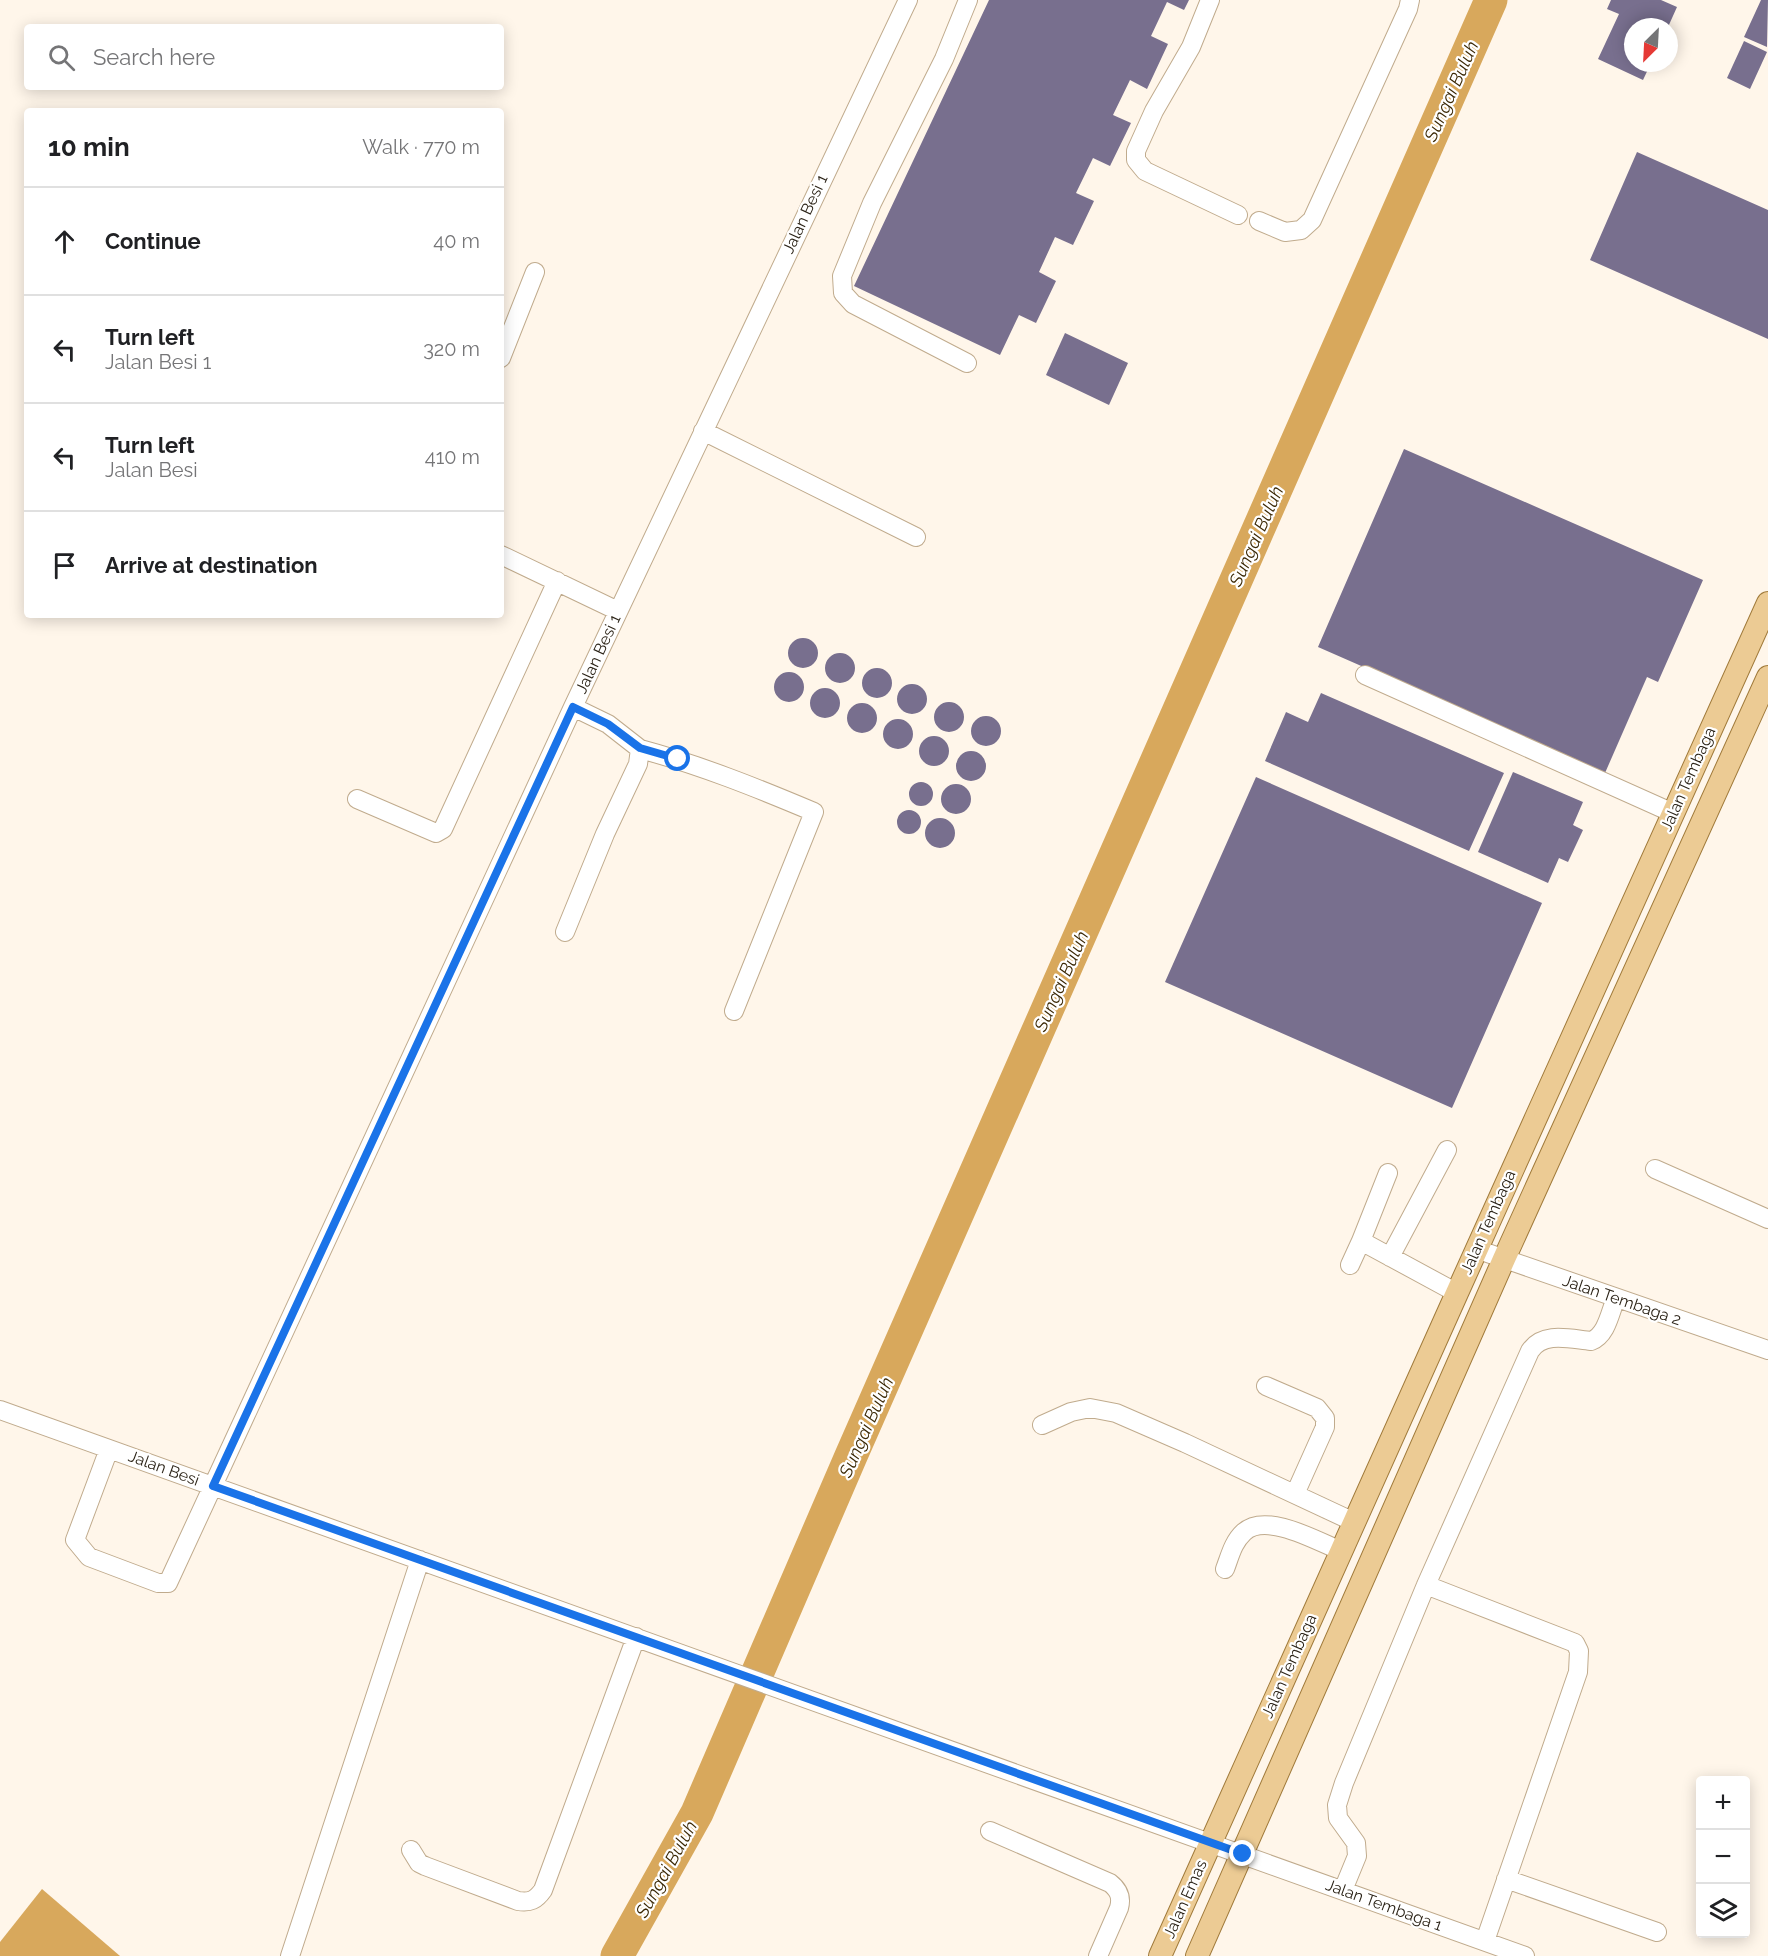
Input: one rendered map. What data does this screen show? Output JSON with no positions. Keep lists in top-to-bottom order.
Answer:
{
  "streets": {
    "main road": ["Jalan Tembaga", "Jalan Emas"],
    "street": [
      "Jalan Besi 1",
      "Jalan Tembaga 2",
      "Jalan Besi",
      "Jalan Tembaga 1"
    ]
  },
  "crossings": [
    ["Jalan Besi 1", "Jalan Besi"],
    ["Jalan Tembaga", "Jalan Tembaga 2"],
    ["Jalan Tembaga", "Jalan Besi"],
    ["Jalan Tembaga", "Jalan Emas"],
    ["Jalan Tembaga", "Jalan Tembaga 1"],
    ["Jalan Besi", "Jalan Emas"],
    ["Jalan Besi", "Jalan Tembaga 1"],
    ["Jalan Emas", "Jalan Tembaga 1"]
  ],
  "water": ["Sungai Buluh"],
  "north": "bottom left",
  "page": {
    "search": "Search here",
    "heading": ["10 min", "Walk · 770 m"],
    "list": [
      ["Continue", "40 m"],
      ["Turn left", "Jalan Besi 1", "320 m"],
      ["Turn left", "Jalan Besi", "410 m"],
      "Arrive at destination"
    ],
    "map_buttons": ["+", "−"]
  }
}
